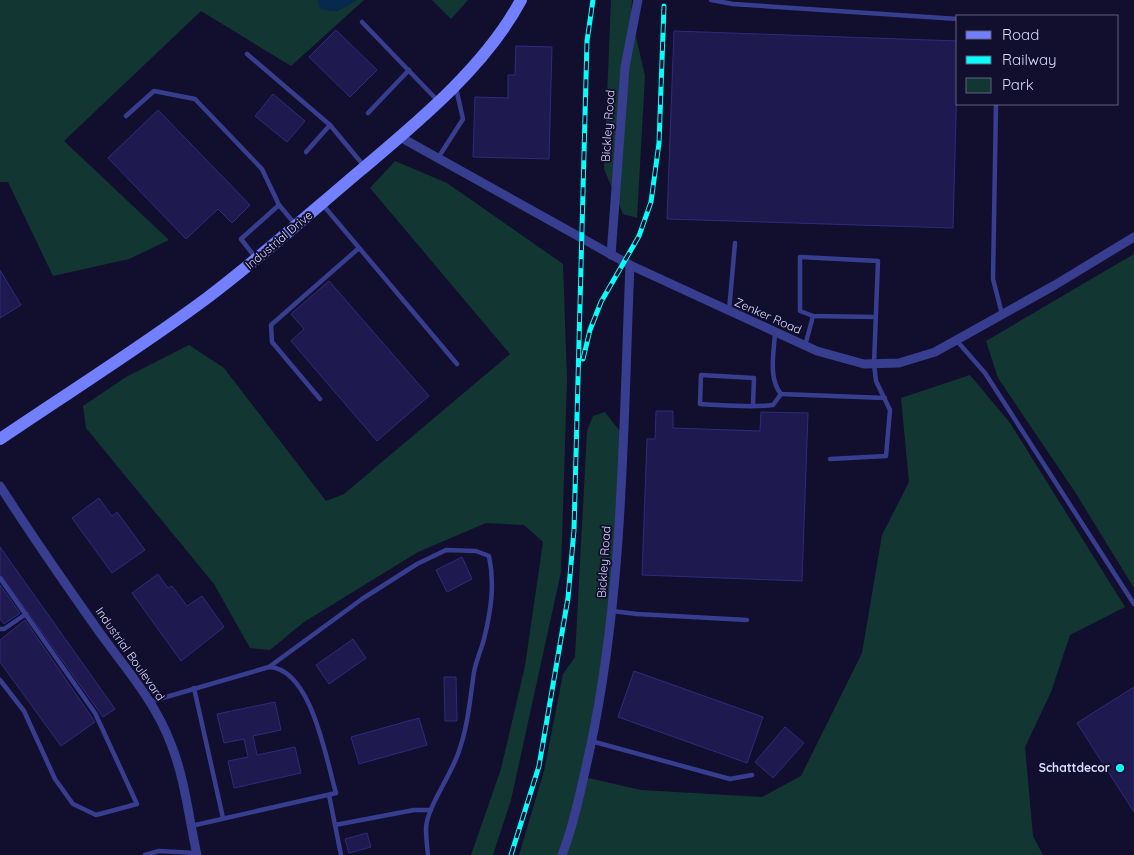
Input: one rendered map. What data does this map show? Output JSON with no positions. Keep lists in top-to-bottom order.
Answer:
{
  "streets": {
    "street": [
      "Bickley Road",
      "Industrial Drive",
      "Zenker Road",
      "Industrial Boulevard"
    ]
  },
  "crossings": [
    ["Bickley Road", "Zenker Road"],
    ["Industrial Drive", "Zenker Road"]
  ],
  "places": ["Schattdecor"],
  "legend": ["Road", "Railway", "Park"]
}
